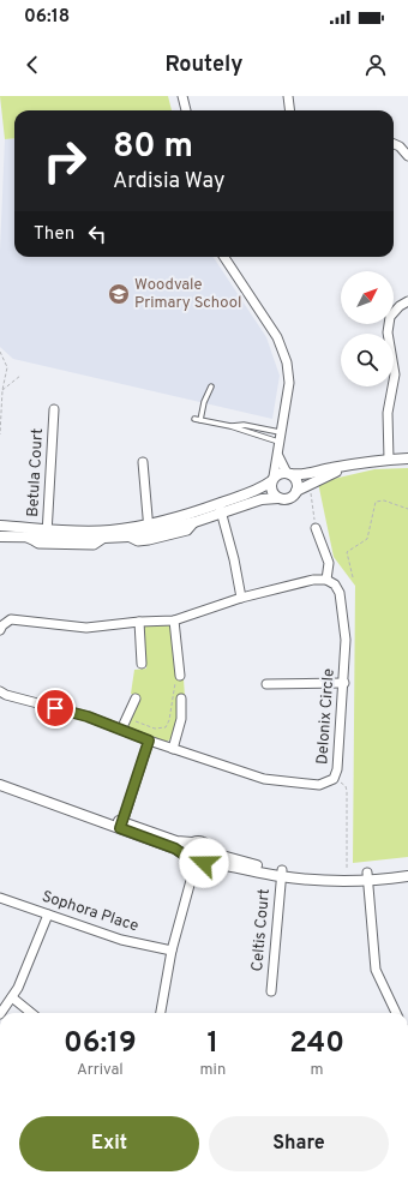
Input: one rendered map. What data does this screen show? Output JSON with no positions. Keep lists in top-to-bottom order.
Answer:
{
  "streets": {
    "street": [
      "Betula Court",
      "Delonix Circle",
      "Sophora Place",
      "Celtis Court"
    ]
  },
  "places": {
    "school or university": ["Woodvale Primary School"]
  },
  "north": "top right",
  "page": {
    "status": "06:18",
    "header": "Routely",
    "turn": ["80 m", "Ardisia Way"],
    "then": "Then",
    "eta": [
      "06:19",
      "Arrival",
      "1",
      "min",
      "240",
      "m"
    ],
    "buttons": ["Exit", "Share"]
  }
}
